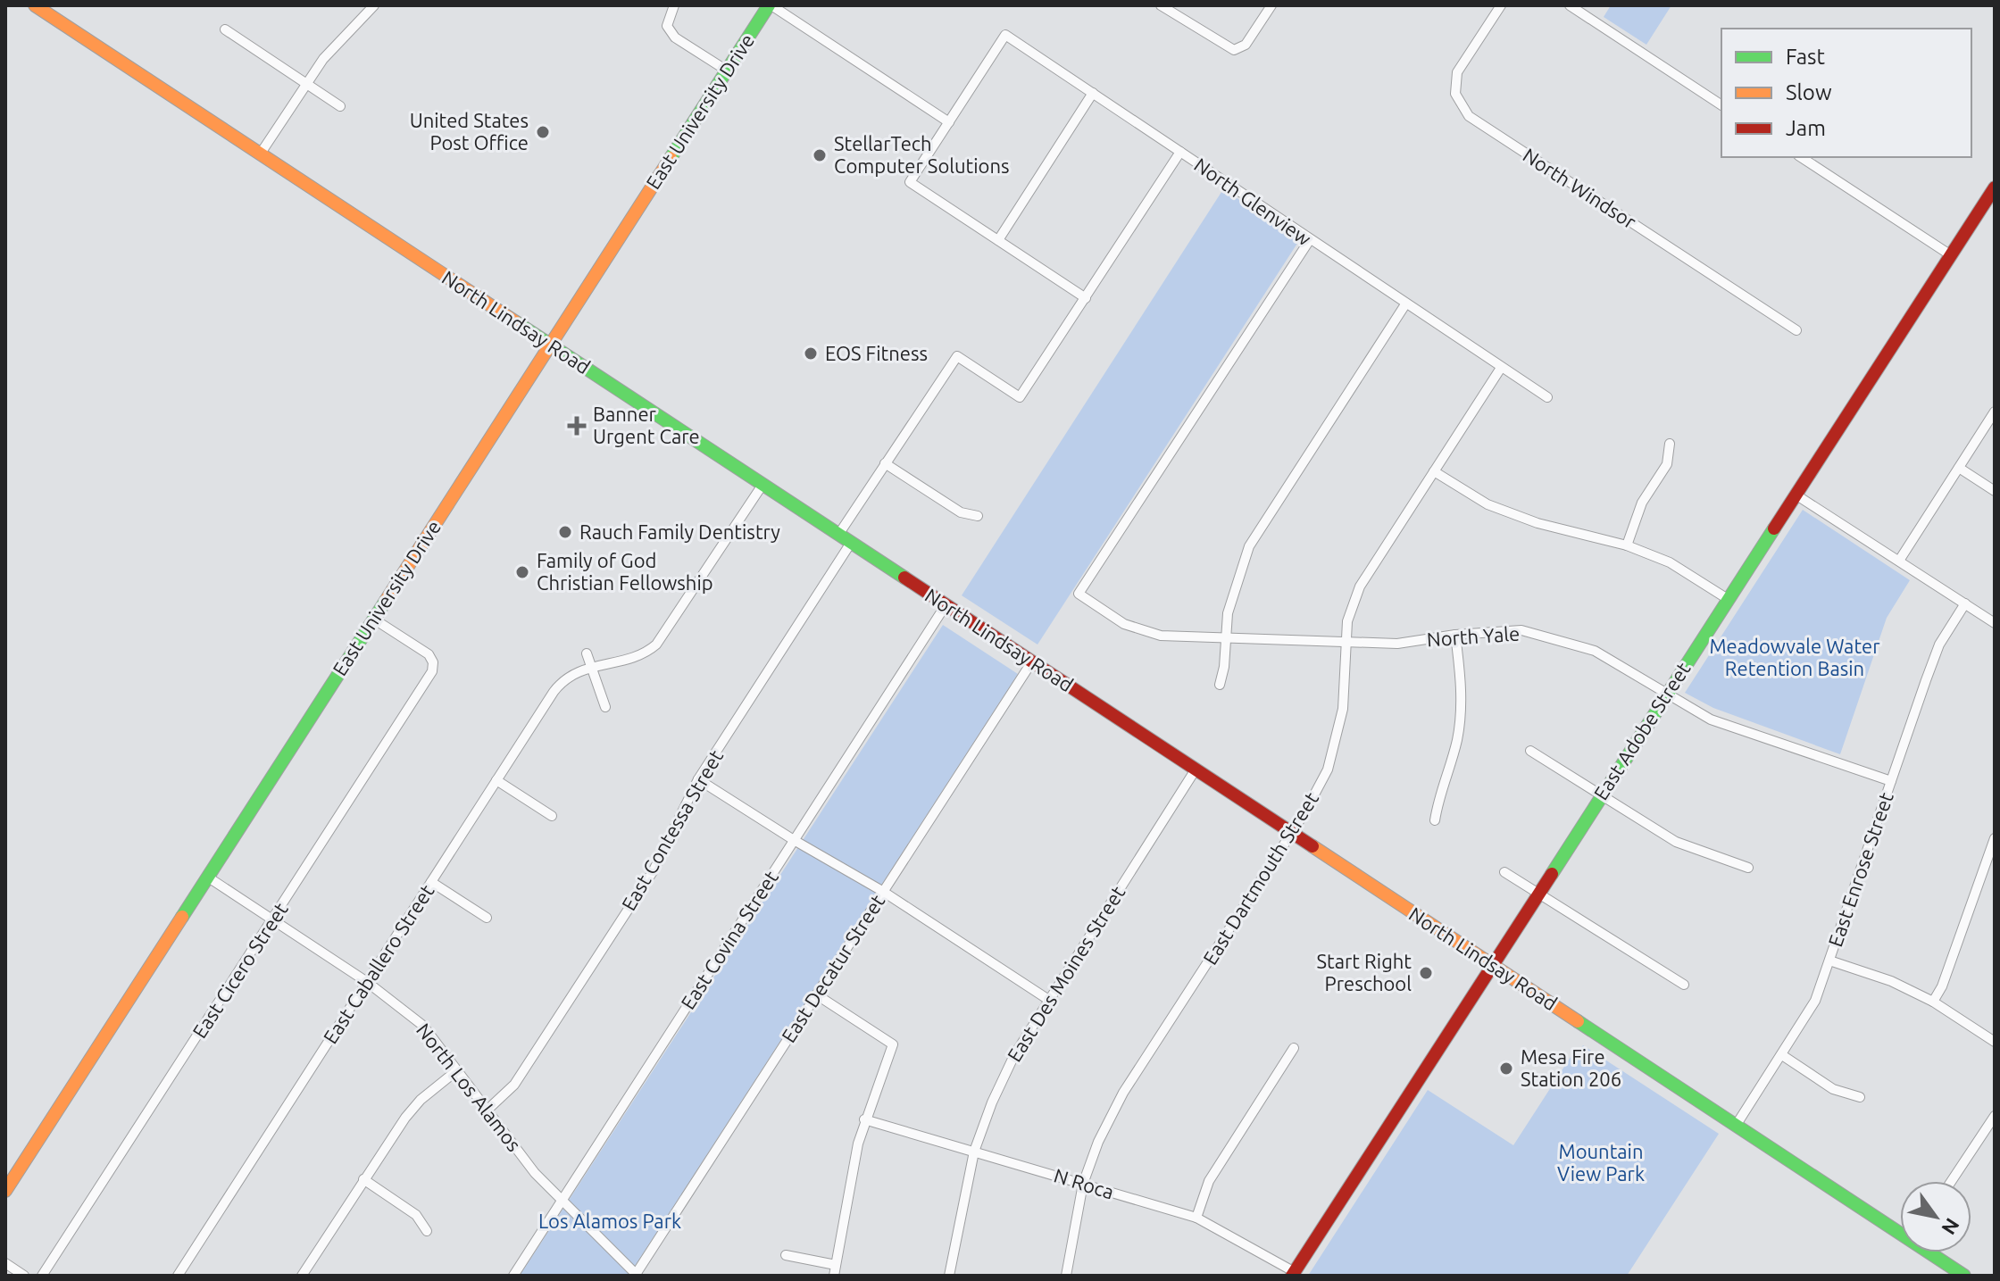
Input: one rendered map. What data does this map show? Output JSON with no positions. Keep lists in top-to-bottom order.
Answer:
{
  "streets": {
    "main road": ["East University Drive", "North Lindsay Road", "East Adobe Street"],
    "street": [
      "North Windsor",
      "North Glenview",
      "North Yale",
      "East Contessa Street",
      "East Enrose Street",
      "East Dartmouth Street",
      "East Covina Street",
      "East Caballero Street",
      "East Decatur Street",
      "East Cicero Street",
      "East Des Moines Street",
      "North Los Alamos",
      "N Roca"
    ]
  },
  "crossings": [
    ["East University Drive", "North Lindsay Road"],
    ["East University Drive", "East Cicero Street"],
    ["East University Drive", "North Los Alamos"],
    ["North Glenview", "North Yale"],
    ["North Glenview", "East Dartmouth Street"],
    ["North Lindsay Road", "East Adobe Street"],
    ["North Lindsay Road", "East Contessa Street"],
    ["North Lindsay Road", "East Enrose Street"],
    ["North Lindsay Road", "East Dartmouth Street"],
    ["North Lindsay Road", "East Covina Street"],
    ["North Lindsay Road", "East Caballero Street"],
    ["North Lindsay Road", "East Decatur Street"],
    ["North Lindsay Road", "East Des Moines Street"],
    ["North Yale", "East Adobe Street"],
    ["North Yale", "East Enrose Street"],
    ["North Yale", "East Dartmouth Street"],
    ["East Adobe Street", "N Roca"],
    ["East Contessa Street", "North Los Alamos"],
    ["East Dartmouth Street", "N Roca"],
    ["East Covina Street", "North Los Alamos"],
    ["East Caballero Street", "North Los Alamos"],
    ["East Decatur Street", "North Los Alamos"],
    ["East Cicero Street", "North Los Alamos"],
    ["East Des Moines Street", "N Roca"]
  ],
  "parks": ["Meadowvale Water Retention Basin", "Mountain View Park", "Los Alamos Park"],
  "places": {
    "other": [
      "United States Post Office",
      "StellarTech Computer Solutions",
      "EOS Fitness",
      "Rauch Family Dentistry",
      "Family of God Christian Fellowship",
      "Start Right Preschool",
      "Mesa Fire Station 206"
    ],
    "health": ["Banner Urgent Care"]
  },
  "legend": ["Fast", "Slow", "Jam"],
  "north": "bottom right"
}
